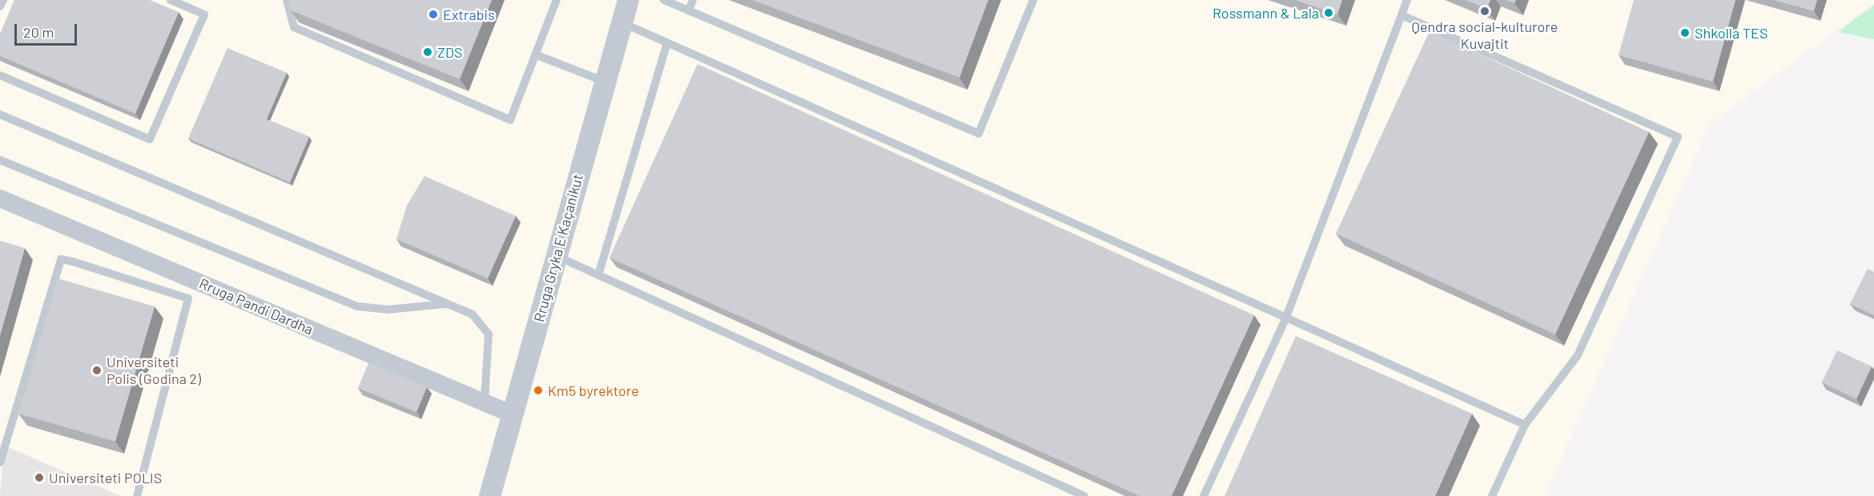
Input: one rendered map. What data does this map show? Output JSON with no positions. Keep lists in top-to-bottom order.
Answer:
{
  "streets": {
    "street": ["Rruga Gryka E Kaçanikut", "Rruga Pandi Dardha"]
  },
  "crossings": [
    ["Rruga Gryka E Kaçanikut", "Rruga Pandi Dardha"]
  ],
  "places": [
    "Qendra social-kulturore Kuvajtit",
    "Rossmann & Lala",
    "Extrabis",
    "Shkolla TES",
    "ZDS",
    "Universiteti Polis (Godina 2)",
    "Km5 byrektore",
    "Universiteti POLIS"
  ],
  "scale_bar": "20 m"
}
